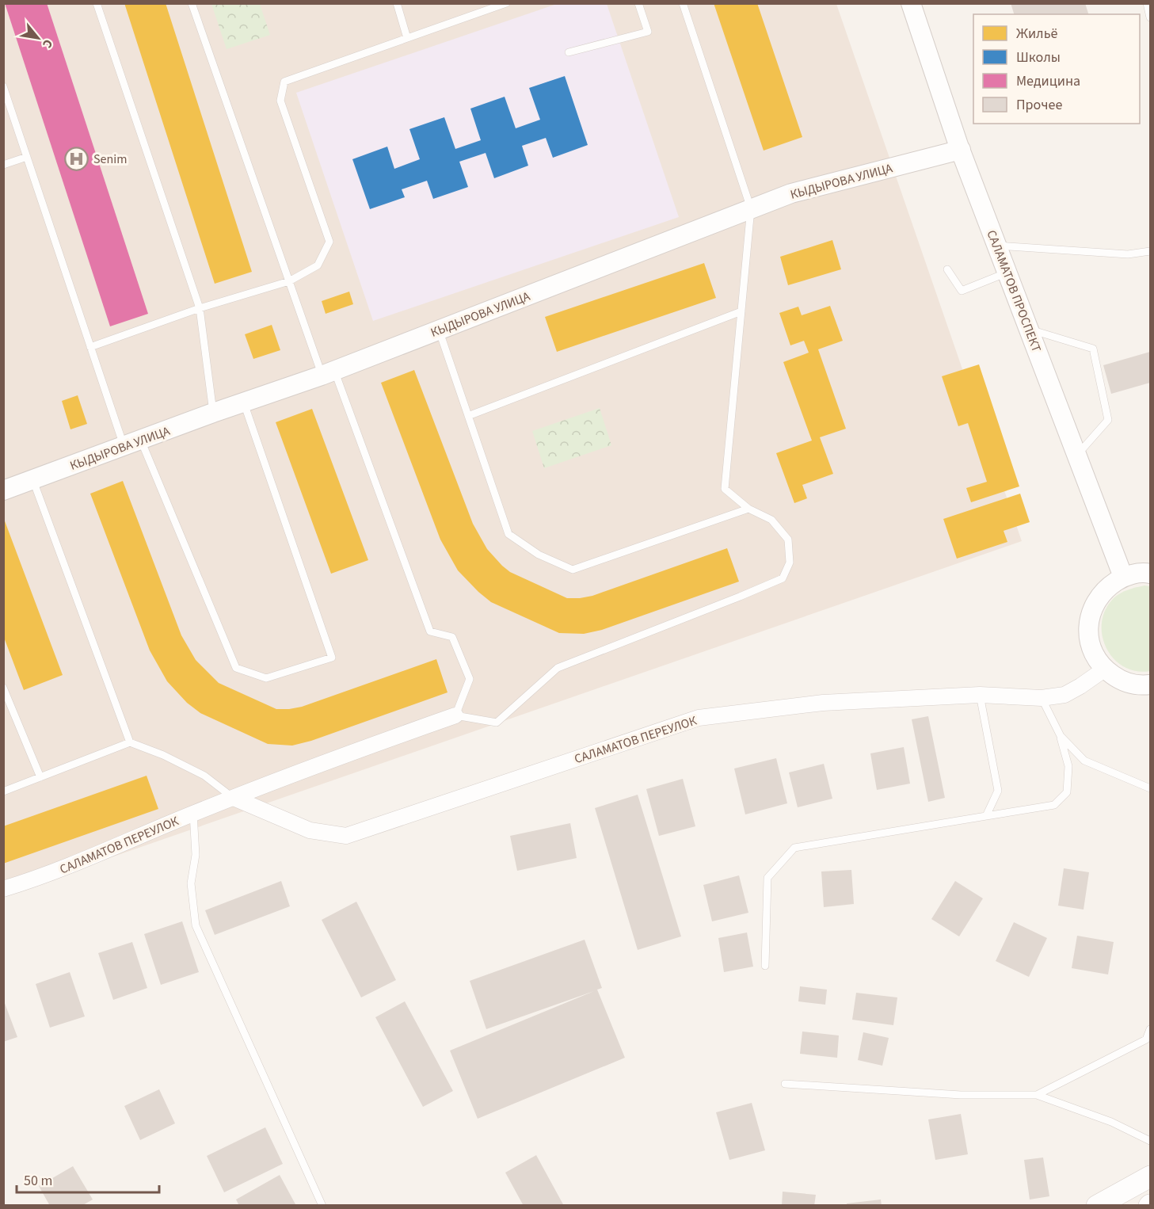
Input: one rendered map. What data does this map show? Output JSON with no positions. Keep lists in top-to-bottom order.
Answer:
{
  "streets": {
    "street": ["КЫДЫРОВА УЛИЦА", "САЛАМАТОВ ПРОСПЕКТ", "САЛАМАТОВ ПЕРЕУЛОК"]
  },
  "crossings": [
    ["КЫДЫРОВА УЛИЦА", "САЛАМАТОВ ПРОСПЕКТ"]
  ],
  "places": {
    "hospital": ["Senim"]
  },
  "legend": [
    "Жильё",
    "Школы",
    "Медицина",
    "Прочее"
  ],
  "scale_bar": "50 m",
  "north": "bottom right"
}
